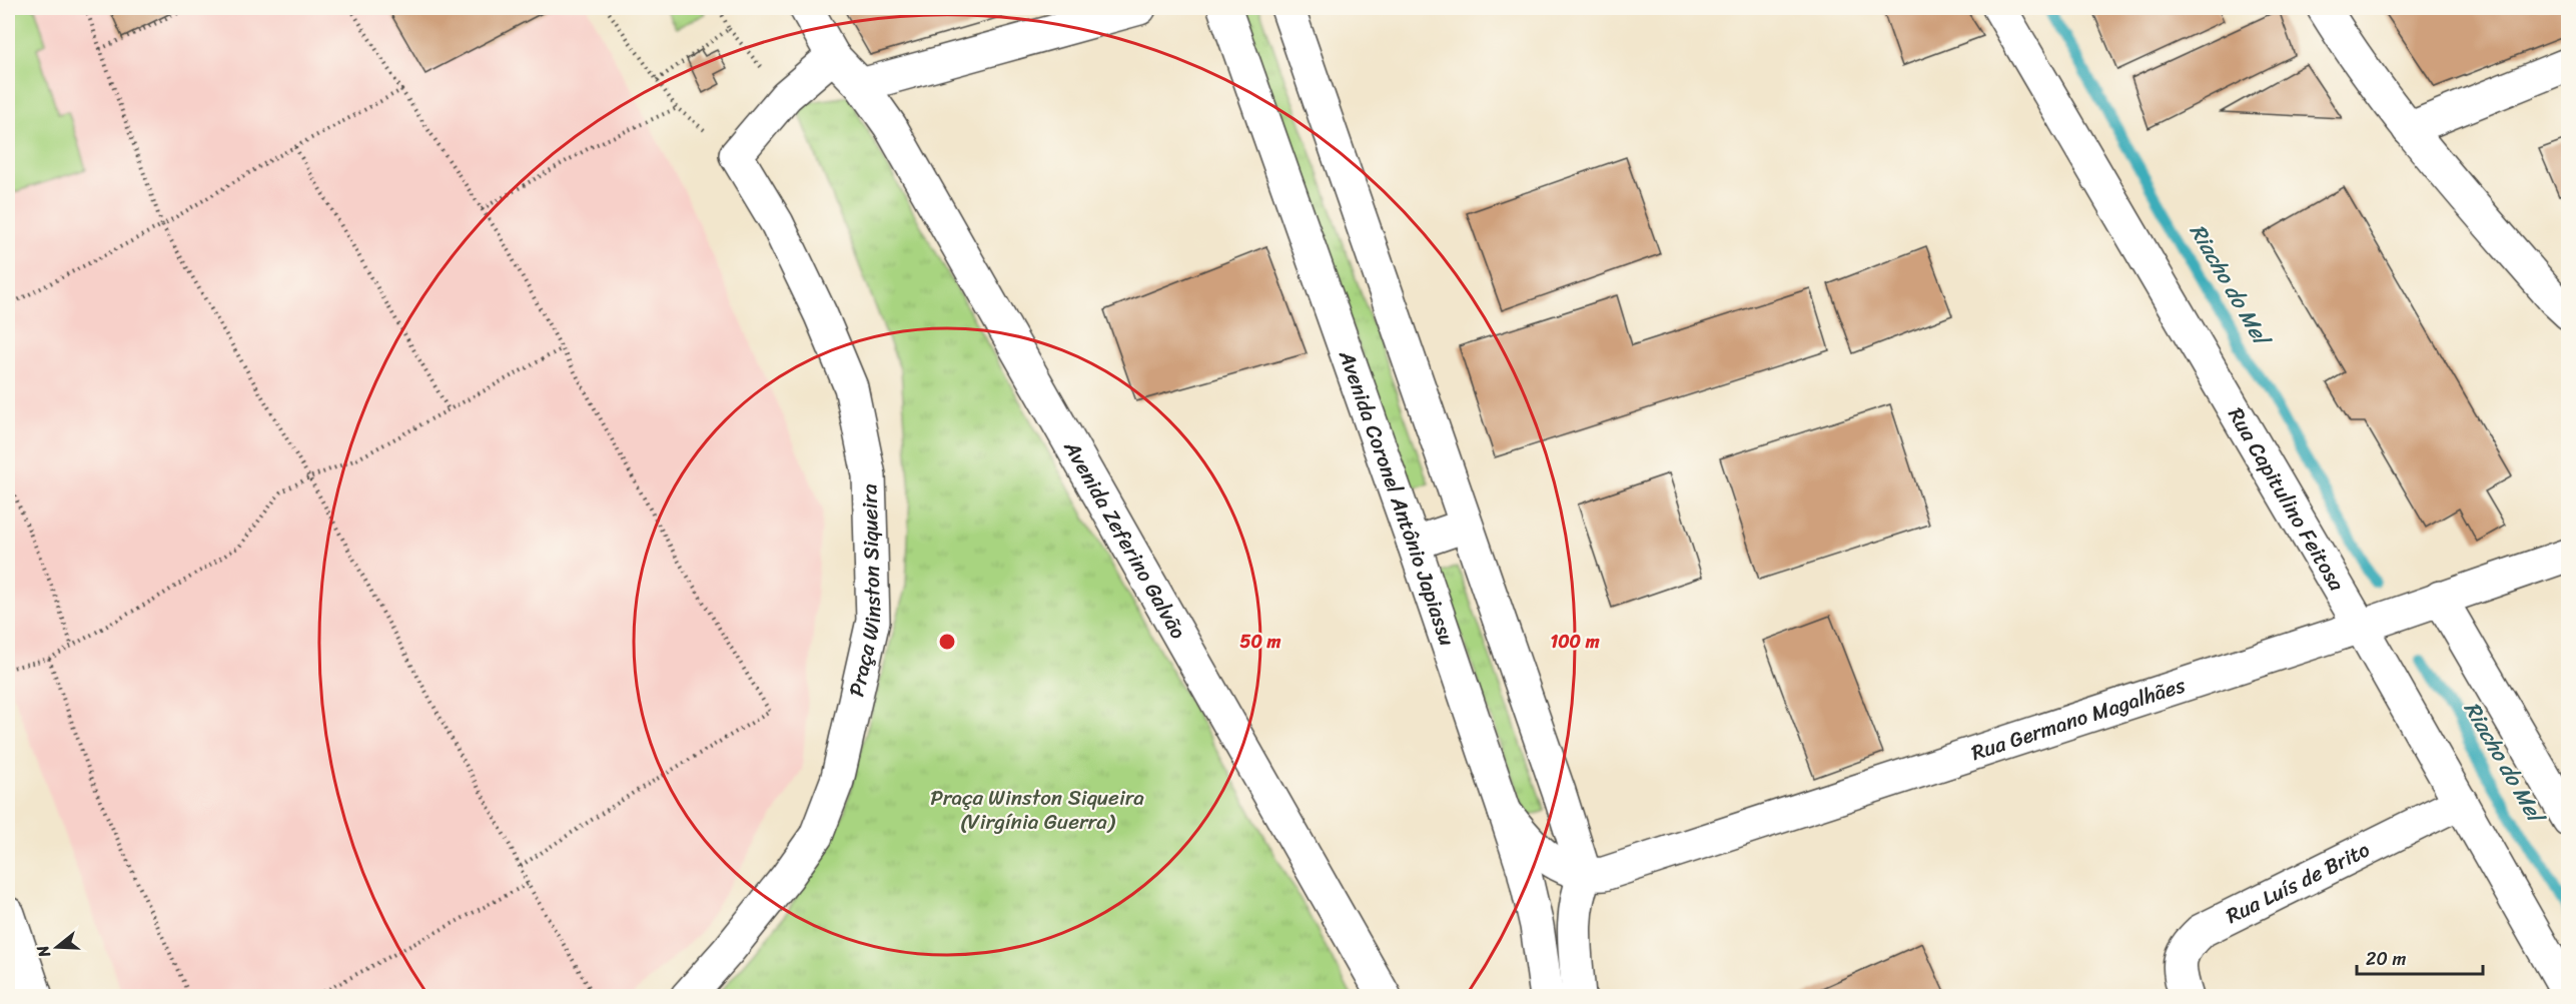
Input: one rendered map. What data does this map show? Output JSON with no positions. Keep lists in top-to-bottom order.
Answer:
{
  "streets": {
    "street": [
      "Avenida Coronel Antônio Japiassu",
      "Rua Capitulino Feitosa",
      "Avenida Zeferino Galvão",
      "Praça Winston Siqueira",
      "Rua Germano Magalhães",
      "Rua Luís de Brito"
    ]
  },
  "crossings": [
    ["Rua Capitulino Feitosa", "Rua Germano Magalhães"],
    ["Rua Capitulino Feitosa", "Rua Luís de Brito"]
  ],
  "water": ["Riacho do Mel"],
  "parks": ["Praça Winston Siqueira (Virgínia Guerra)"],
  "scale_bar": "20 m",
  "north": "left",
  "rings": ["50 m", "100 m"]
}
